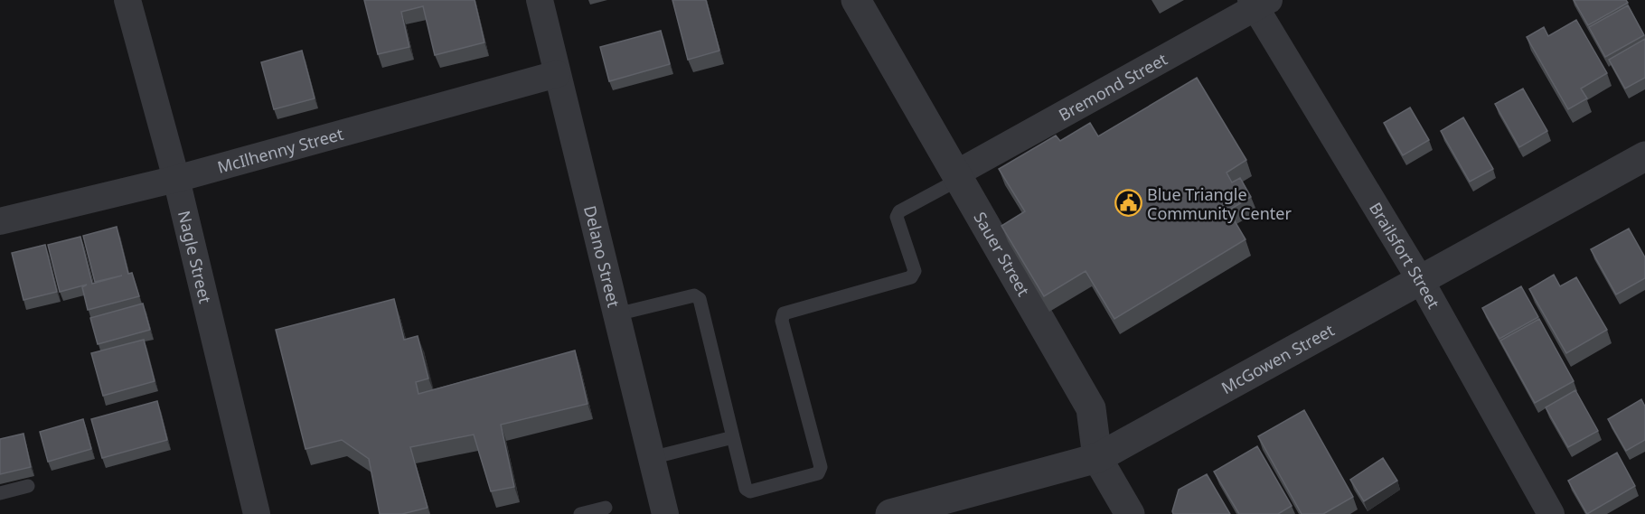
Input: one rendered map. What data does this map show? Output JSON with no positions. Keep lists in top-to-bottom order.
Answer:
{
  "streets": {
    "street": [
      "Bremond Street",
      "McIlhenny Street",
      "Sauer Street",
      "Brailsfort Street",
      "Nagle Street",
      "Delano Street",
      "McGowen Street"
    ]
  },
  "crossings": [
    ["Bremond Street", "Sauer Street"],
    ["Bremond Street", "Brailsfort Street"],
    ["McIlhenny Street", "Nagle Street"],
    ["McIlhenny Street", "Delano Street"],
    ["Sauer Street", "McGowen Street"],
    ["Brailsfort Street", "McGowen Street"]
  ],
  "places": {
    "public building": ["Blue Triangle Community Center"]
  }
}
